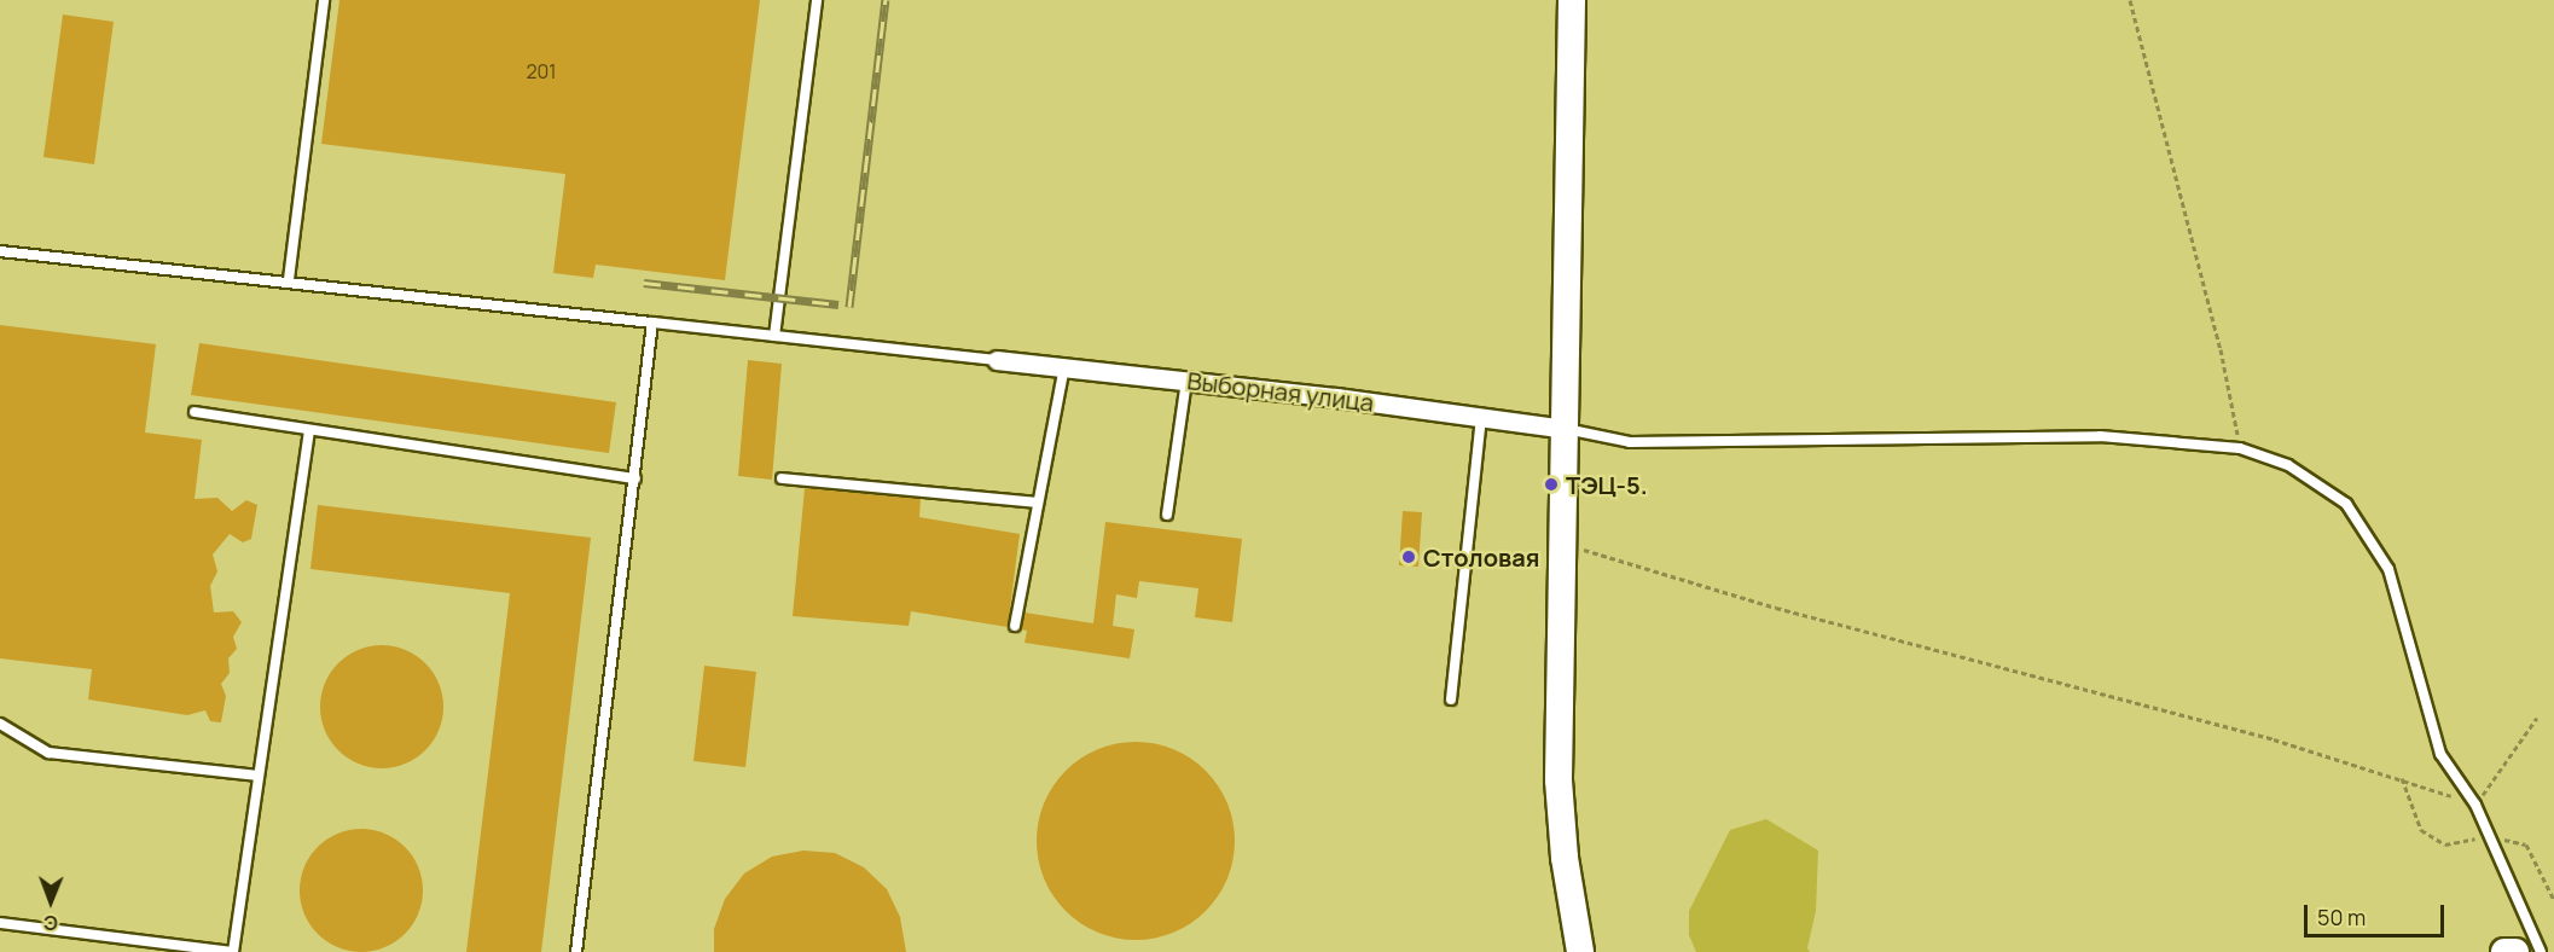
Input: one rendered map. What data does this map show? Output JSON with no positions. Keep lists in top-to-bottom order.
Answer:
{
  "streets": {
    "street": ["Выборная улица"]
  },
  "places": ["ТЭЦ-5.", "Столовая"],
  "house_numbers": ["201"],
  "scale_bar": "50 m",
  "north": "bottom"
}
